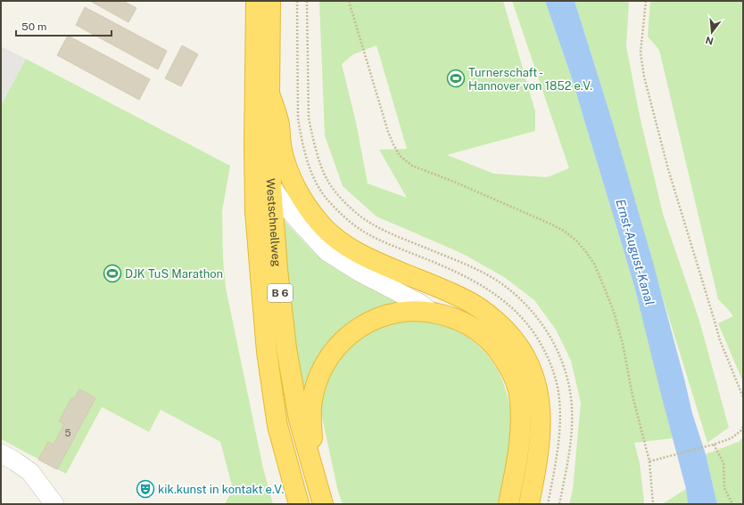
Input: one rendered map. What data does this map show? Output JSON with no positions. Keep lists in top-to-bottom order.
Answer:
{
  "streets": {
    "highway": ["Westschnellweg", "B 6"]
  },
  "water": ["Ernst-August-Kanal"],
  "places": {
    "sports": ["Turnerschaft - Hannover von 1852 e.V.", "DJK TuS Marathon"],
    "theatre": ["kik.kunst in kontakt e.V."]
  },
  "house_numbers": ["5"],
  "scale_bar": "50 m",
  "north": "bottom"
}
